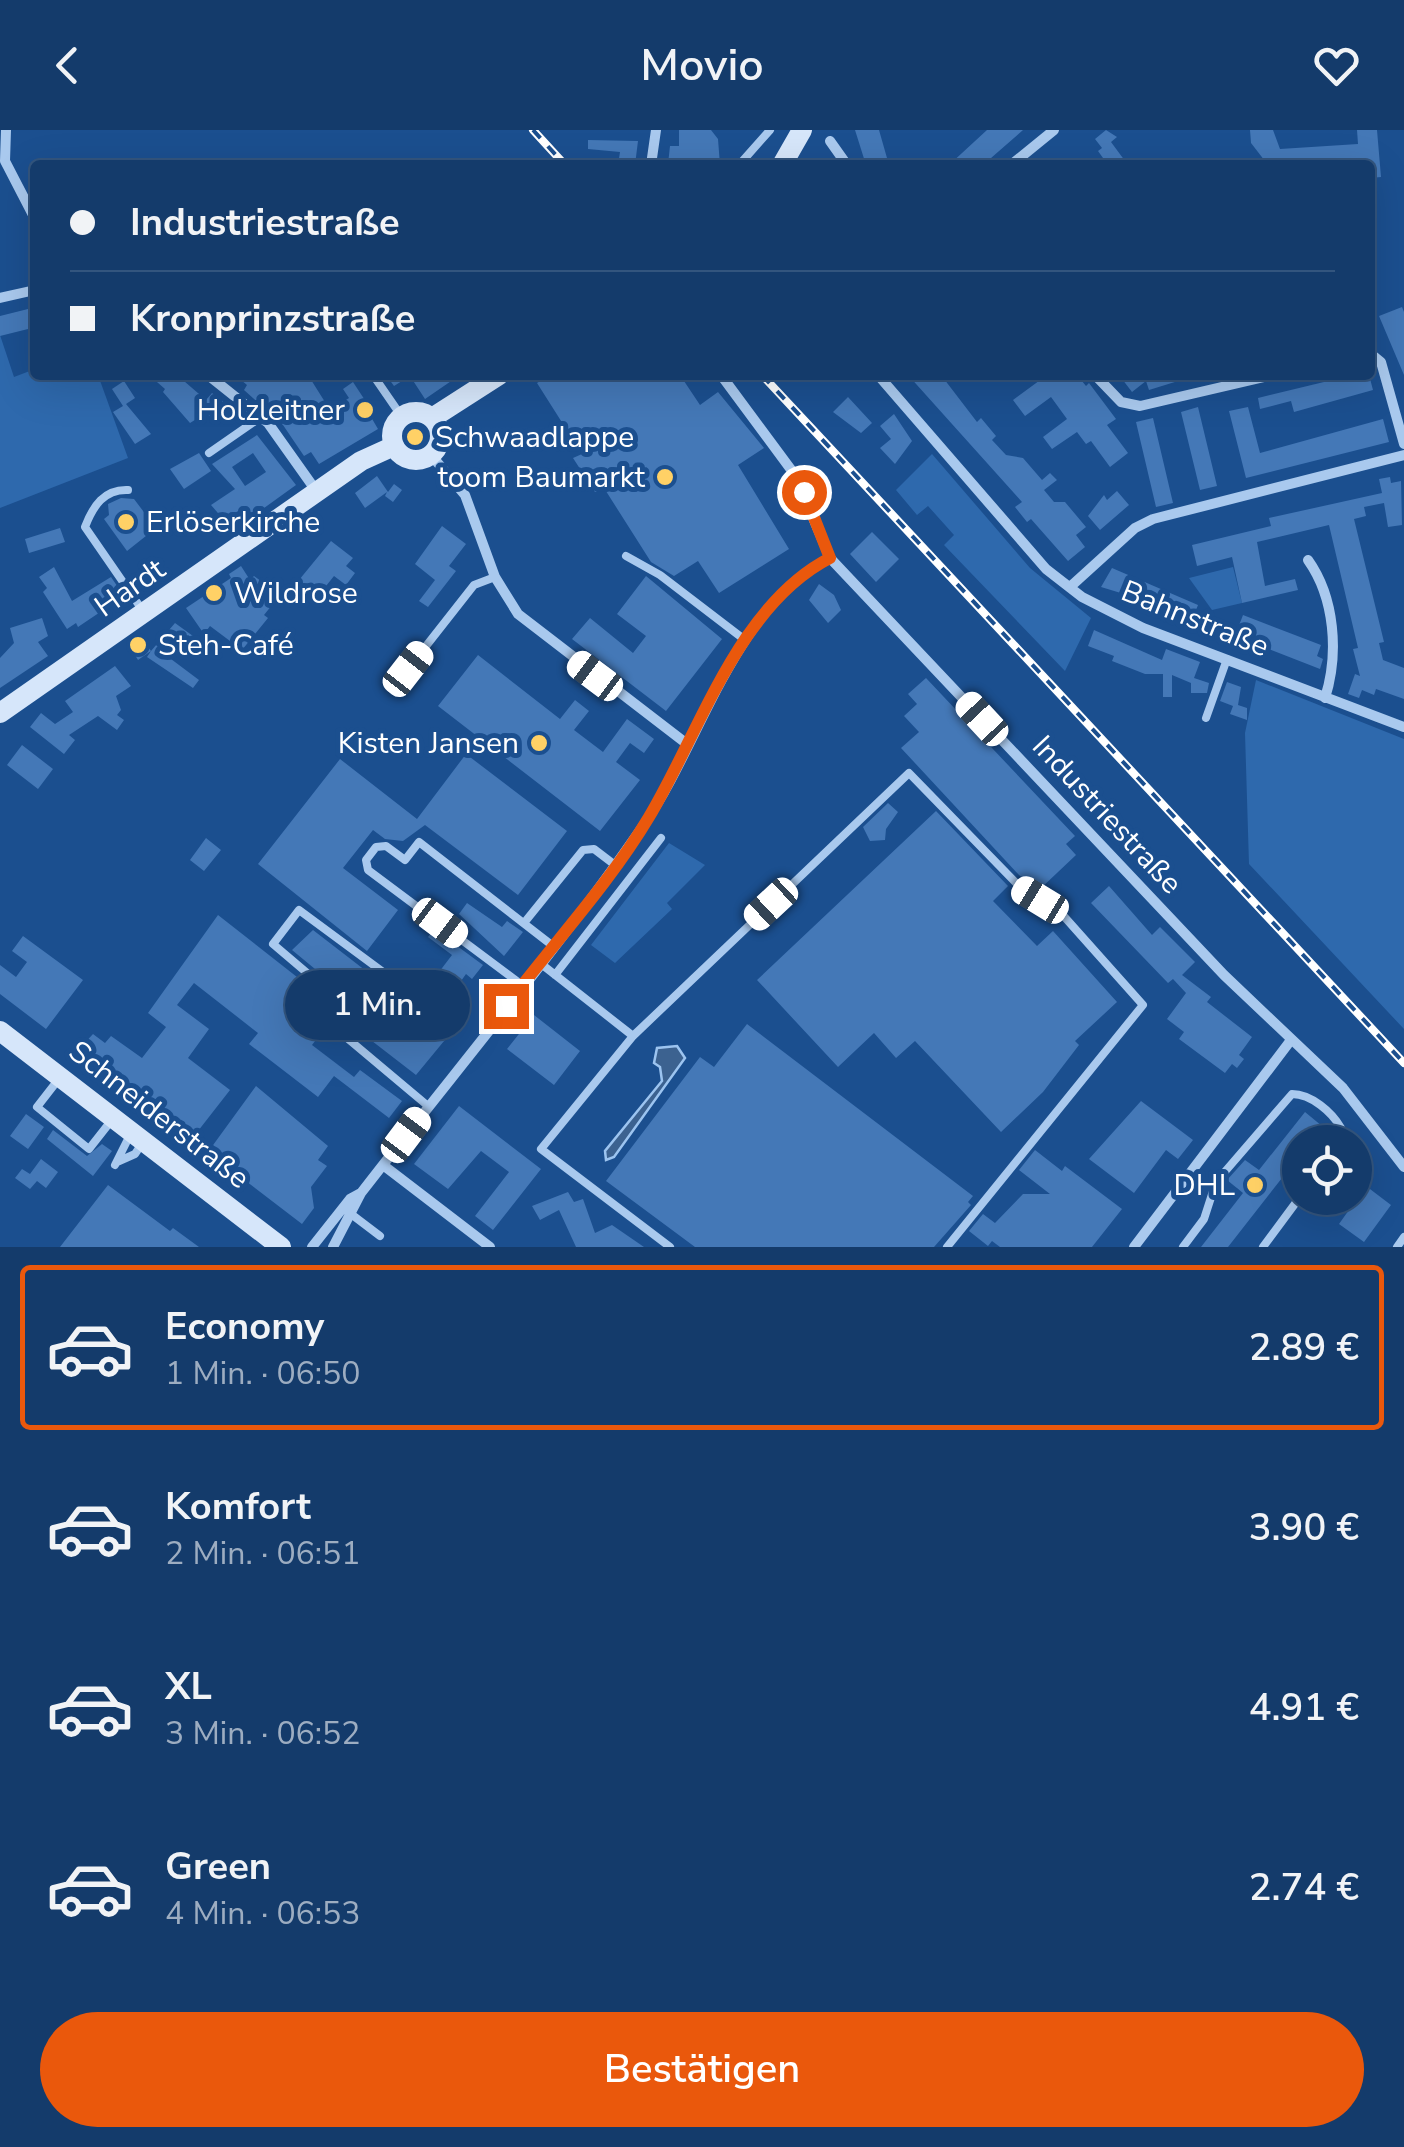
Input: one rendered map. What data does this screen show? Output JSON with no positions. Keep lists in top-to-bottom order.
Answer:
{
  "streets": {
    "main road": ["Hardt", "Schneiderstraße"],
    "street": ["Bahnstraße", "Industriestraße"]
  },
  "places": [
    "Holzleitner",
    "Schwaadlappe",
    "toom Baumarkt",
    "Erlöserkirche",
    "Wildrose",
    "Steh-Café",
    "Kisten Jansen",
    "DHL"
  ],
  "page": {
    "header": "Movio",
    "banner": ["Industriestraße", "Kronprinzstraße"],
    "bubble": "1 Min.",
    "list": [
      {
        "name": "Economy",
        "note": "1 Min. · 06:50",
        "value": "2.89 €"
      },
      {
        "name": "Komfort",
        "note": "2 Min. · 06:51",
        "value": "3.90 €"
      },
      {
        "name": "XL",
        "note": "3 Min. · 06:52",
        "value": "4.91 €"
      },
      {
        "name": "Green",
        "note": "4 Min. · 06:53",
        "value": "2.74 €"
      }
    ],
    "buttons": "Bestätigen"
  }
}
